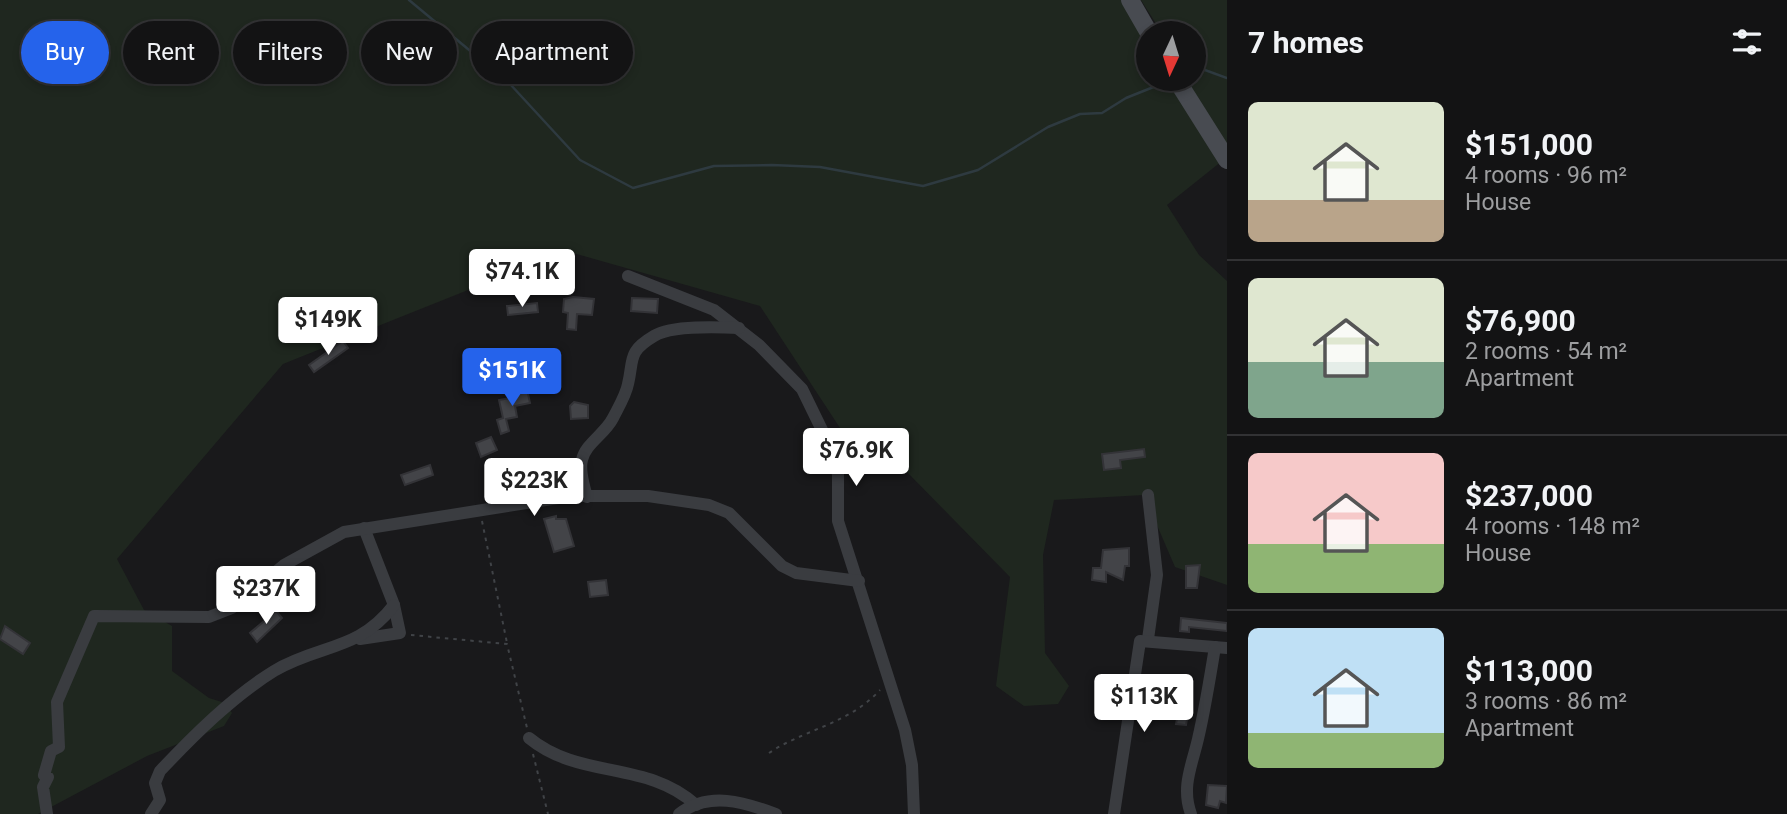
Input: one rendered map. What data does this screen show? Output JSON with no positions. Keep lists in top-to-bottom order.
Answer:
{
  "north": "bottom",
  "page": {
    "heading": "7 homes",
    "chip": [
      "Buy",
      "Rent",
      "Filters",
      "New",
      "Apartment"
    ],
    "list": [
      {
        "name": "$151,000",
        "note": "4 rooms · 96 m² · House"
      },
      {
        "name": "$76,900",
        "note": "2 rooms · 54 m² · Apartment"
      },
      {
        "name": "$237,000",
        "note": "4 rooms · 148 m² · House"
      },
      {
        "name": "$113,000",
        "note": "3 rooms · 86 m² · Apartment"
      }
    ],
    "price": [
      "$74.1K",
      "$149K",
      "$151K",
      "$76.9K",
      "$223K",
      "$237K",
      "$113K"
    ]
  }
}
